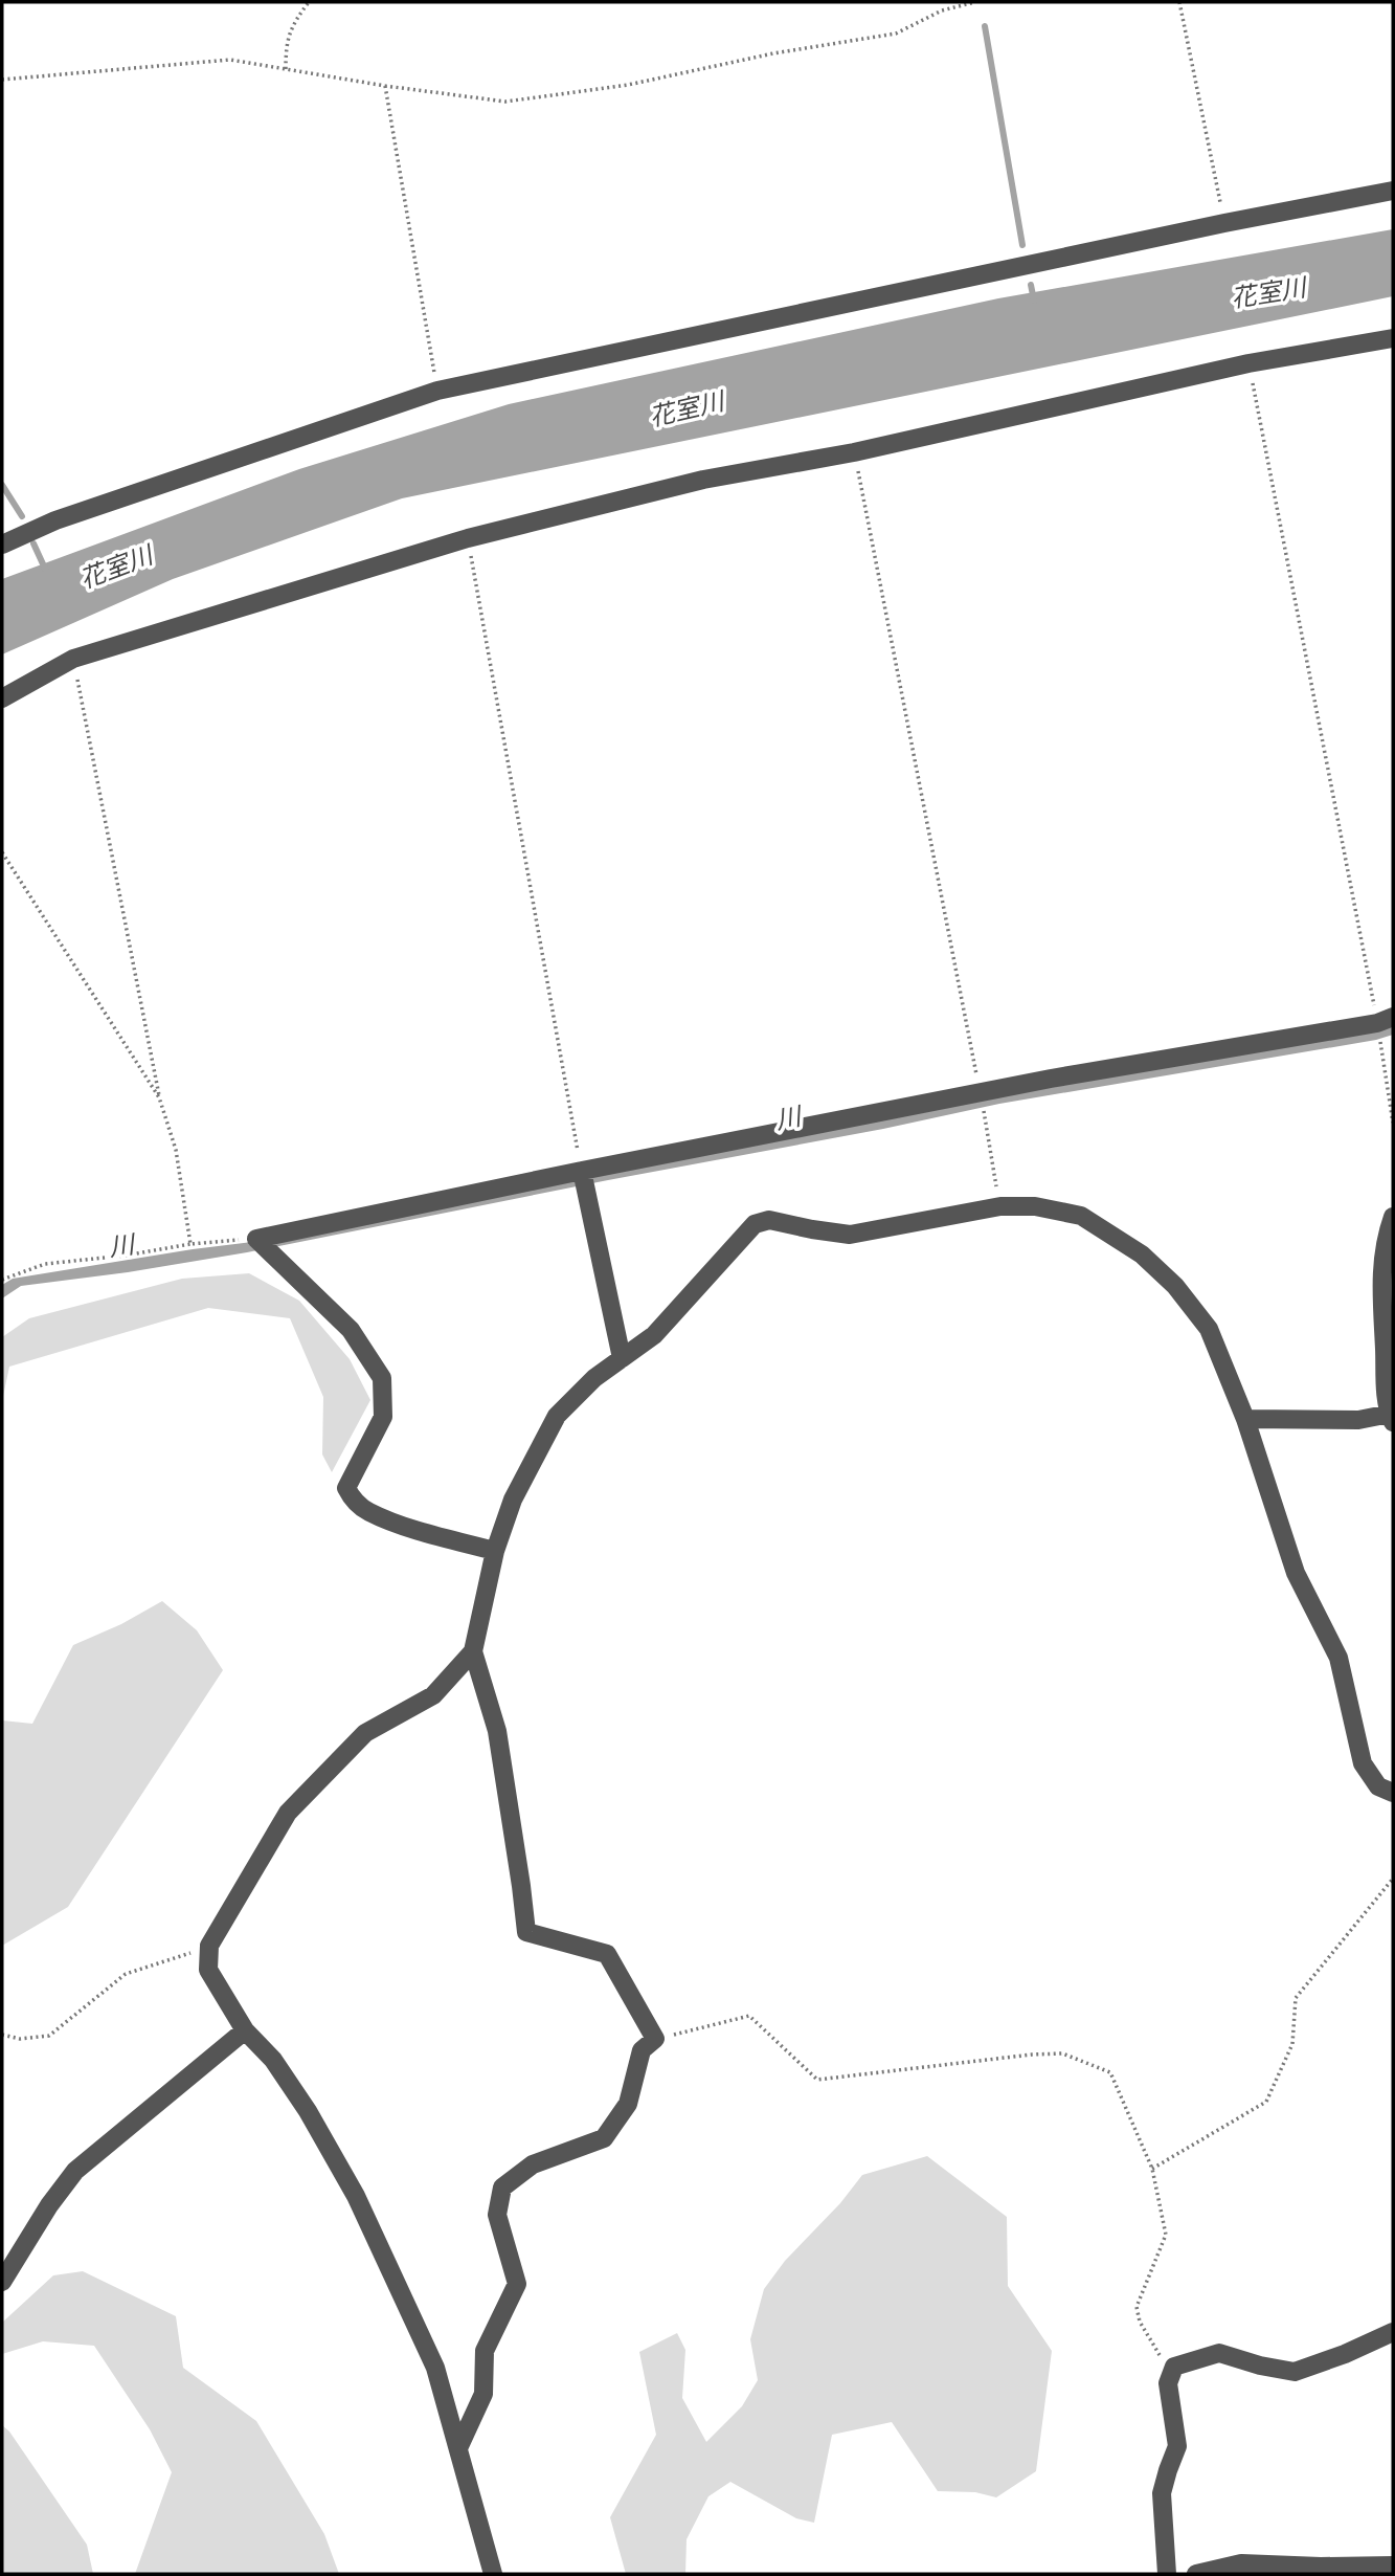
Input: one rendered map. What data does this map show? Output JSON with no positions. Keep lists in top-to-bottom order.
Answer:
{
  "water": ["花室川", "川"]
}
